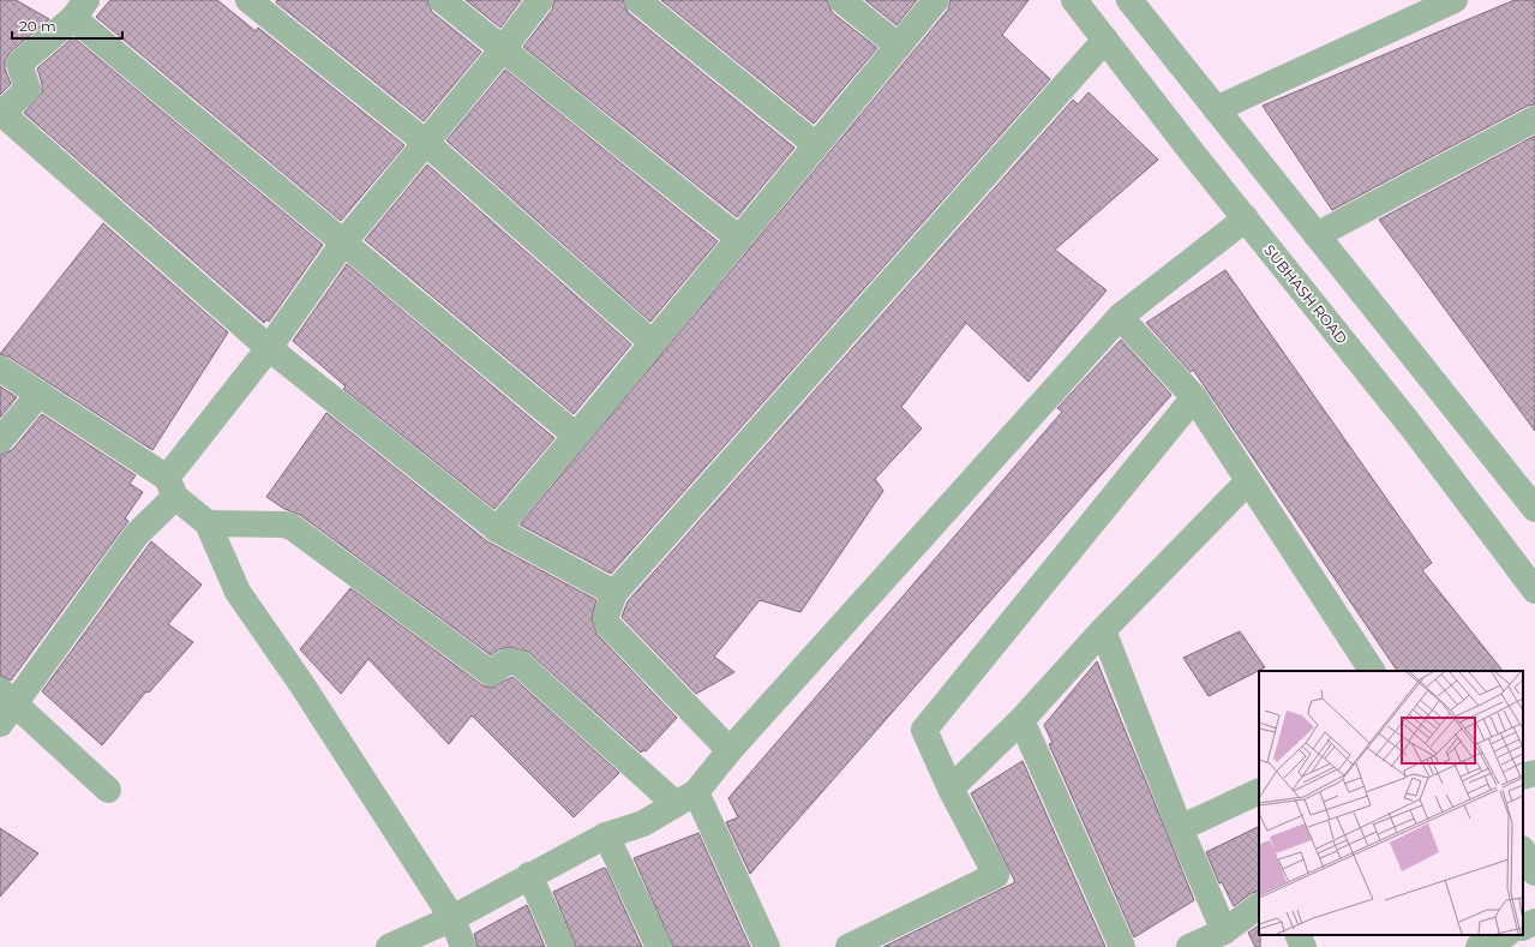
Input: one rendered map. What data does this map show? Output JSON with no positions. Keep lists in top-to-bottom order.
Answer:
{
  "streets": {
    "street": ["SUBHASH ROAD"]
  },
  "scale_bar": "20 m"
}
